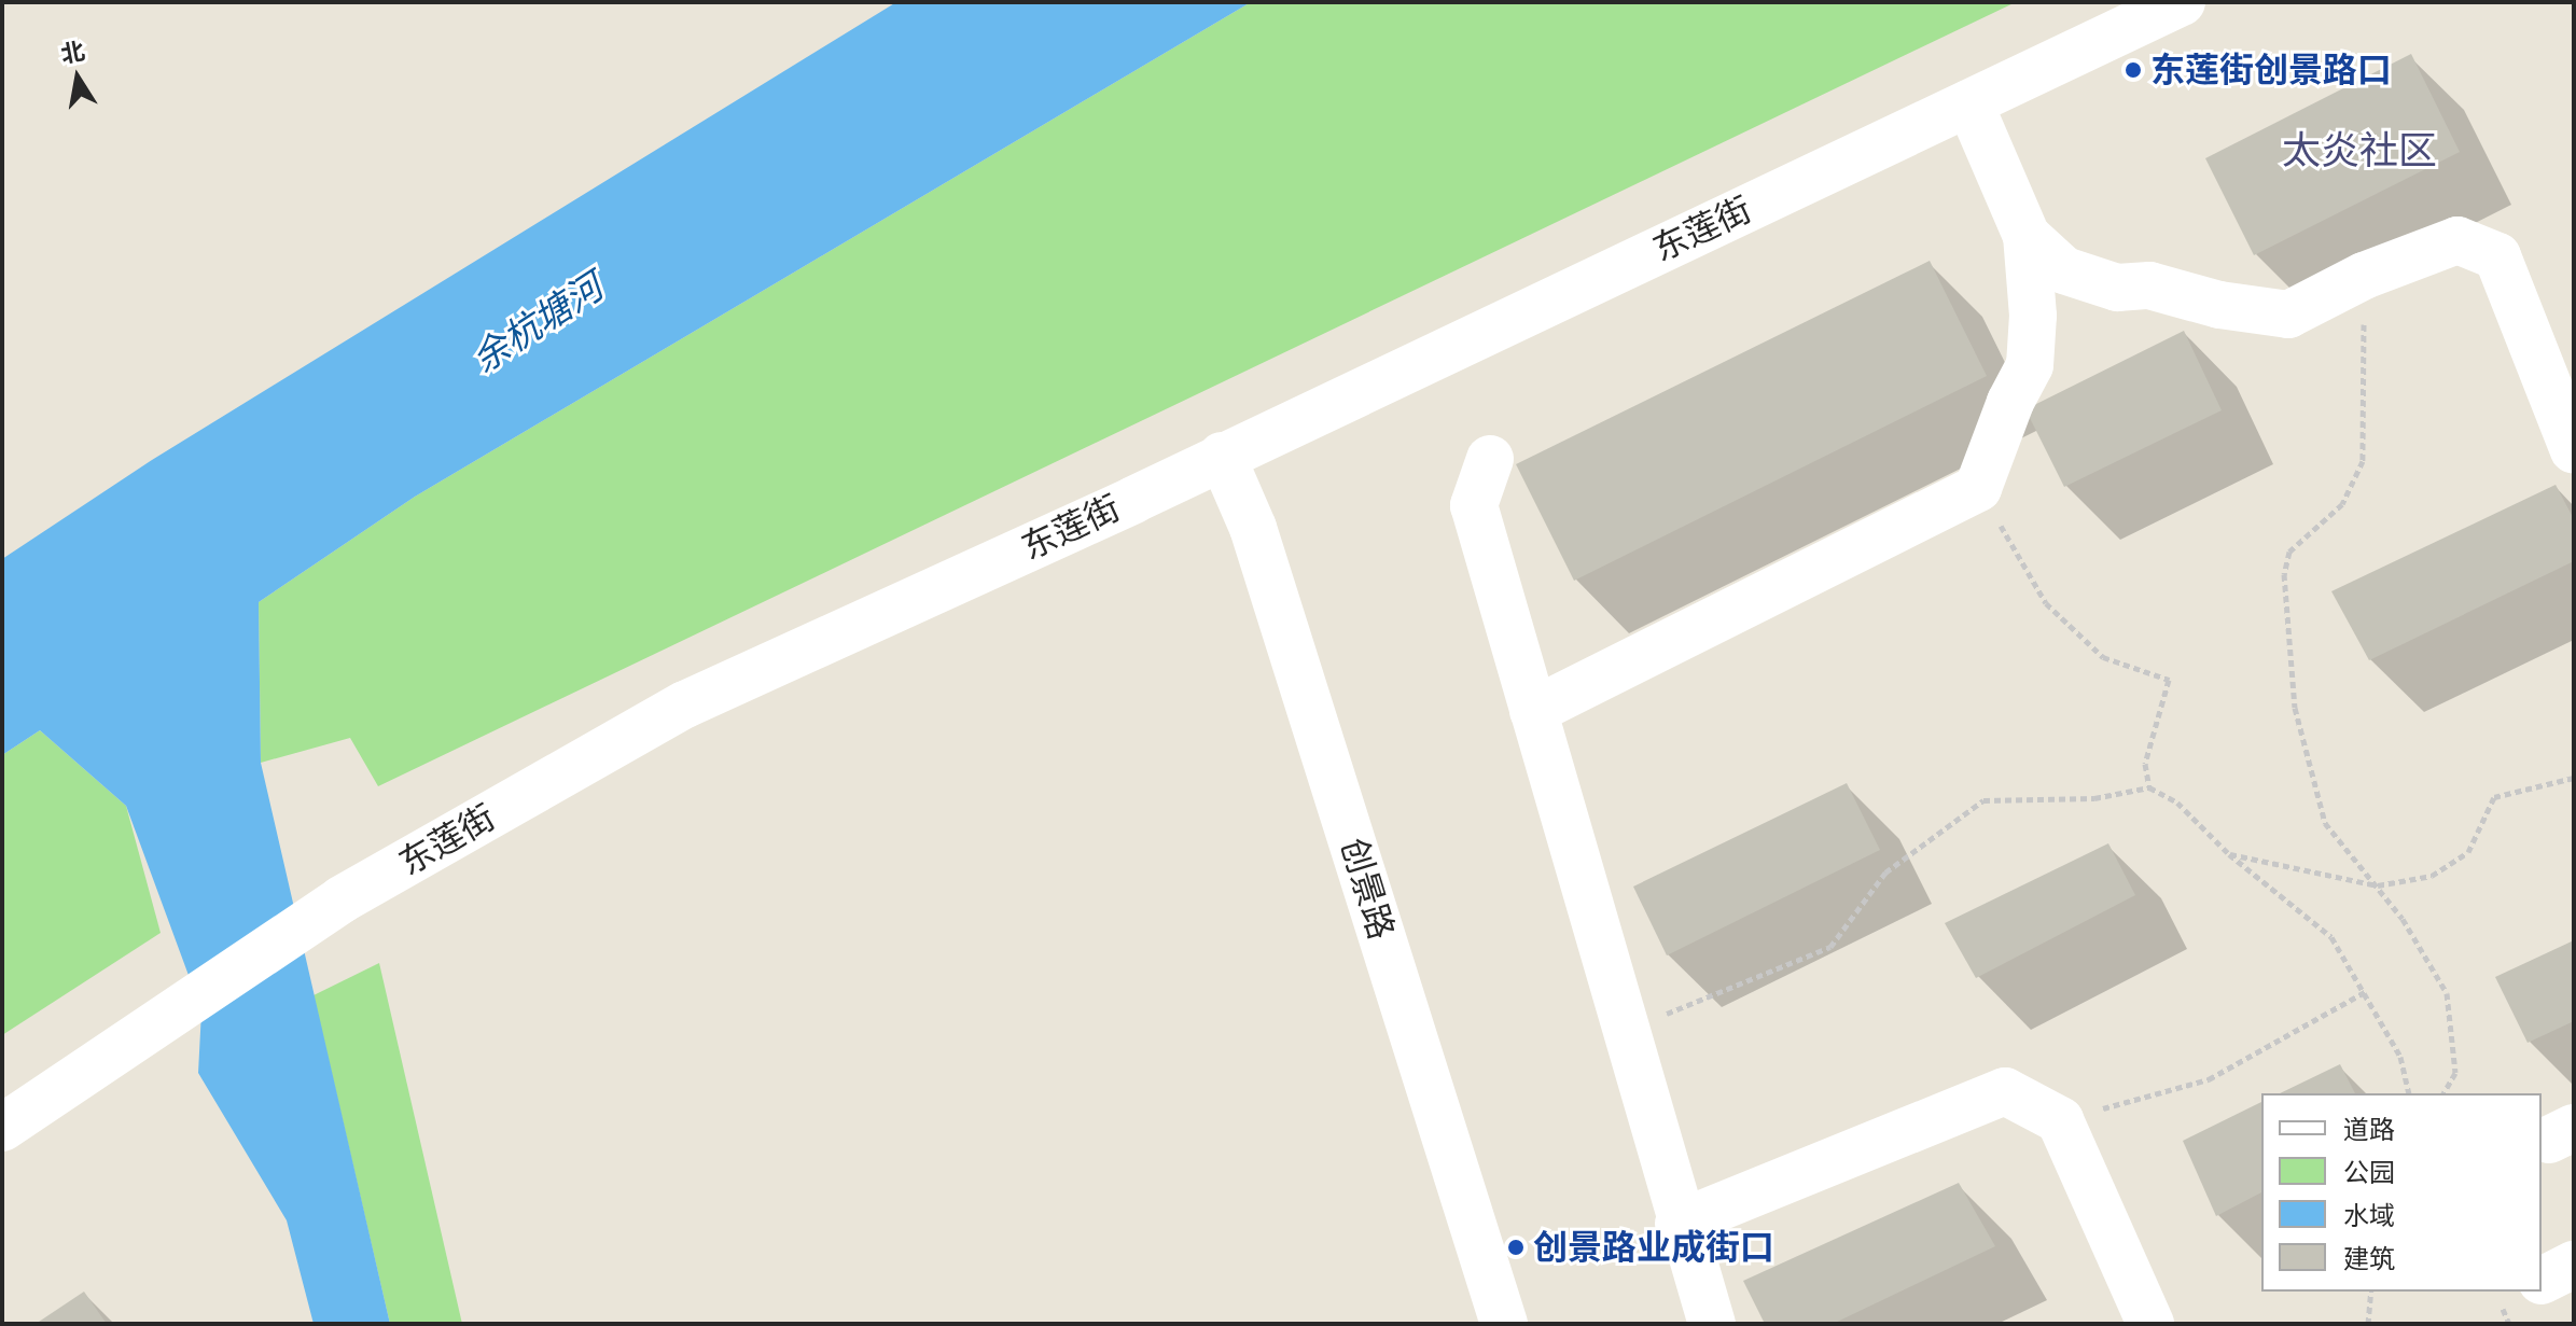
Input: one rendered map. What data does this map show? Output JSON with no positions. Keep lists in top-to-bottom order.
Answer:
{
  "streets": {
    "street": ["东莲街", "创景路"]
  },
  "crossings": [
    ["东莲街", "创景路"]
  ],
  "districts": ["太炎社区"],
  "water": ["余杭塘河"],
  "places": ["东莲街创景路口", "创景路业成街口"],
  "legend": [
    "道路",
    "公园",
    "水域",
    "建筑"
  ],
  "north": "top"
}
